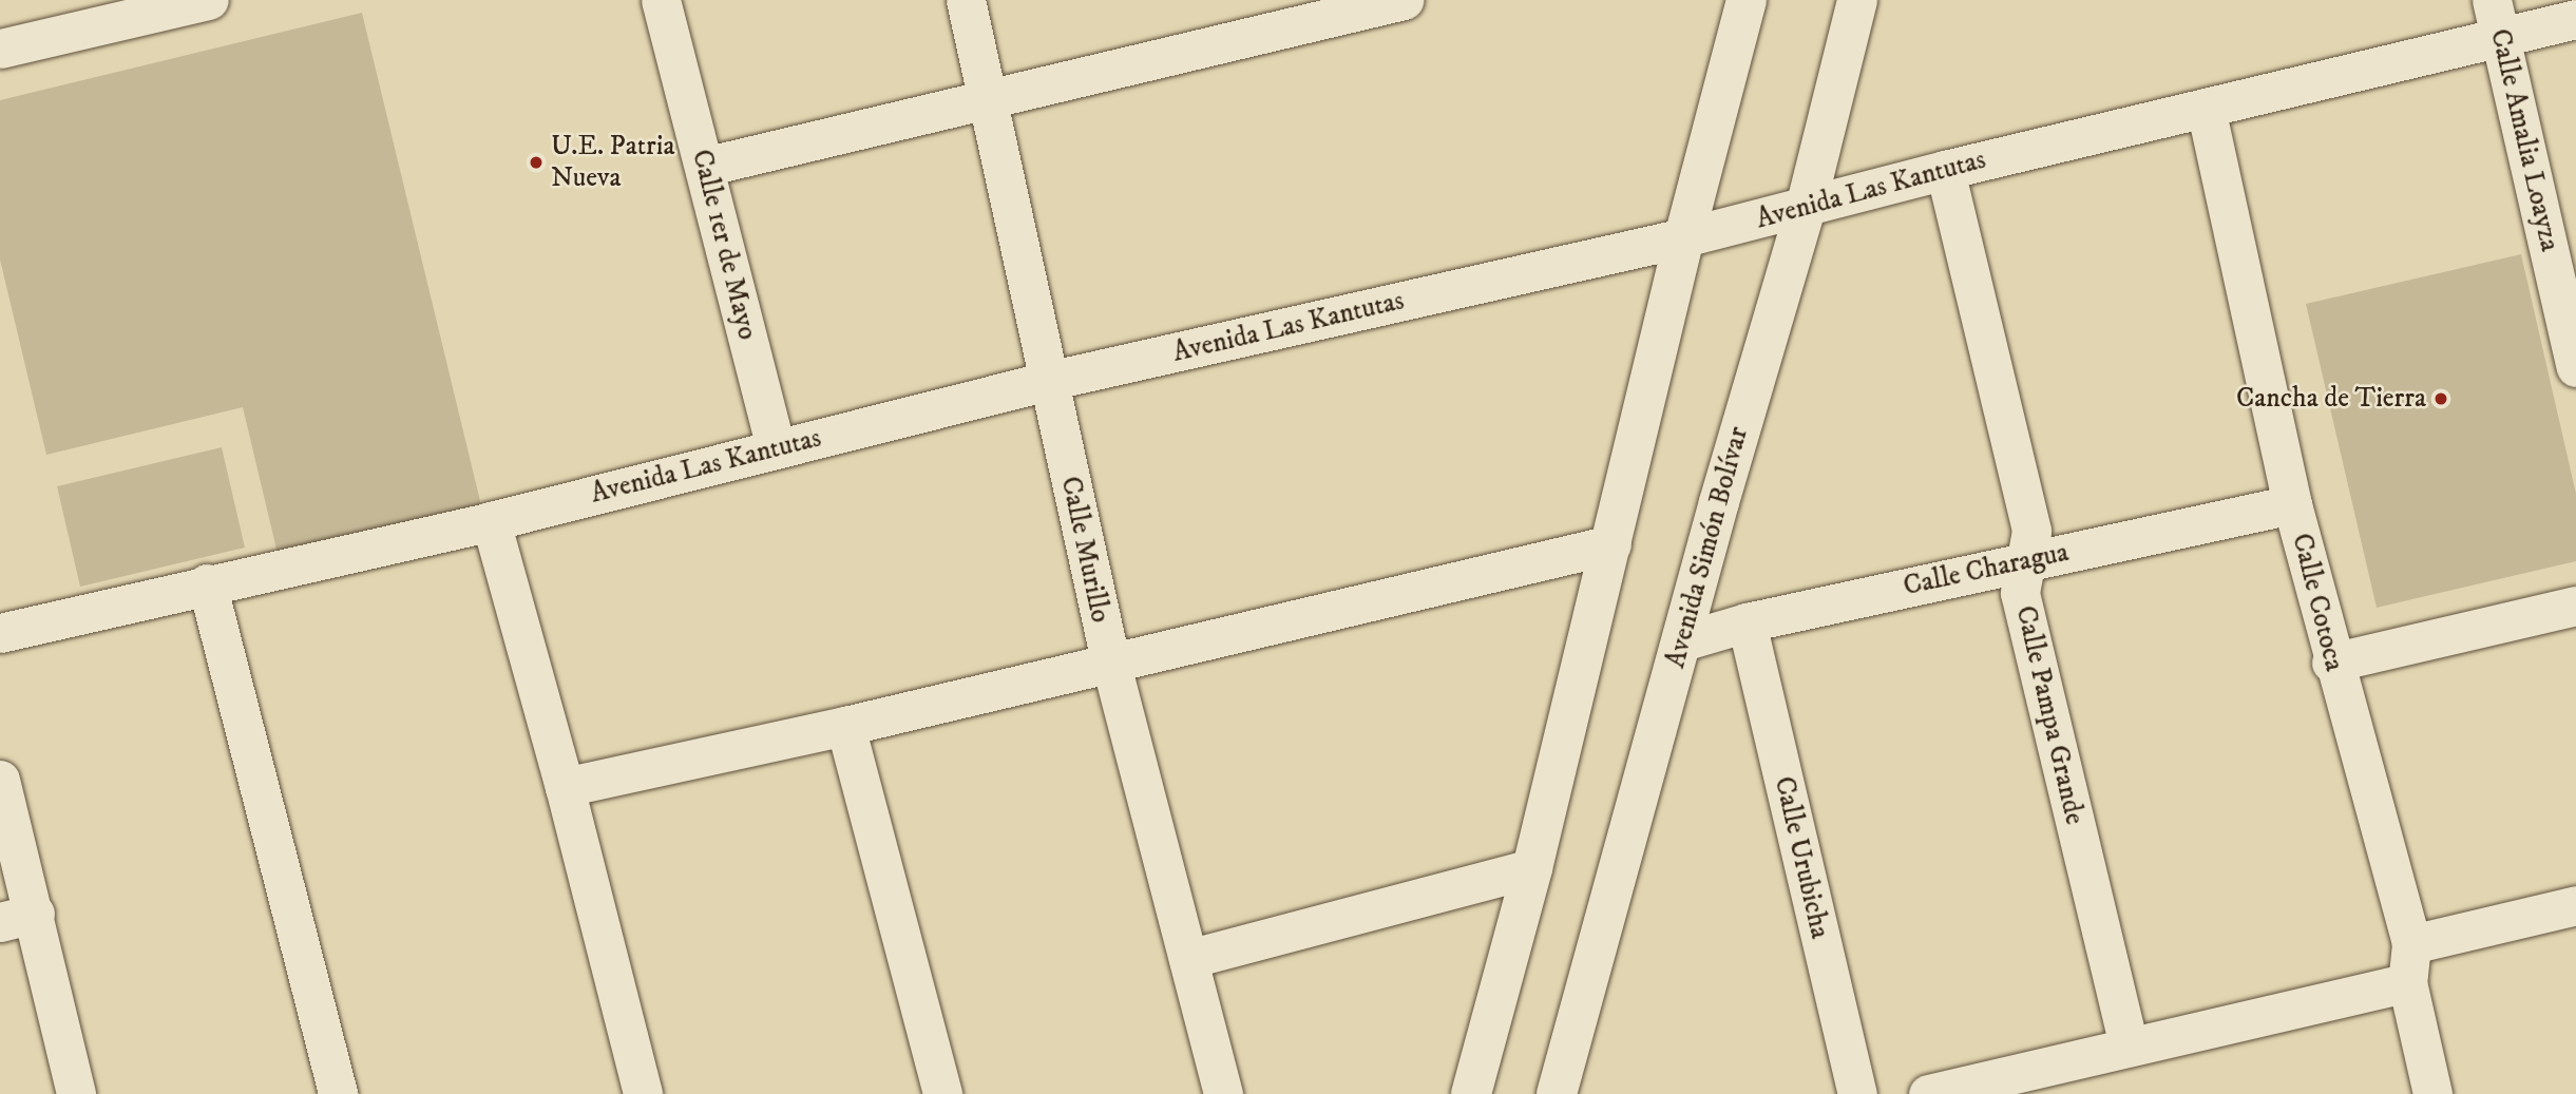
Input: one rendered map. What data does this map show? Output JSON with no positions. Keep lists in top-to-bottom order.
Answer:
{
  "streets": {
    "street": [
      "Calle Amalia Loayza",
      "Avenida Las Kantutas",
      "Calle 1er de Mayo",
      "Avenida Simón Bolívar",
      "Calle Murillo",
      "Calle Charagua",
      "Calle Cotoca",
      "Calle Pampa Grande",
      "Calle Urubicha"
    ]
  },
  "crossings": [
    ["Calle Amalia Loayza", "Avenida Las Kantutas"],
    ["Avenida Las Kantutas", "Calle 1er de Mayo"],
    ["Avenida Las Kantutas", "Avenida Simón Bolívar"],
    ["Avenida Las Kantutas", "Calle Murillo"],
    ["Avenida Las Kantutas", "Calle Cotoca"],
    ["Avenida Las Kantutas", "Calle Pampa Grande"],
    ["Avenida Simón Bolívar", "Calle Charagua"],
    ["Calle Charagua", "Calle Cotoca"],
    ["Calle Charagua", "Calle Pampa Grande"],
    ["Calle Charagua", "Calle Urubicha"]
  ],
  "places": ["U.E. Patria Nueva", "Cancha de Tierra"]
}
